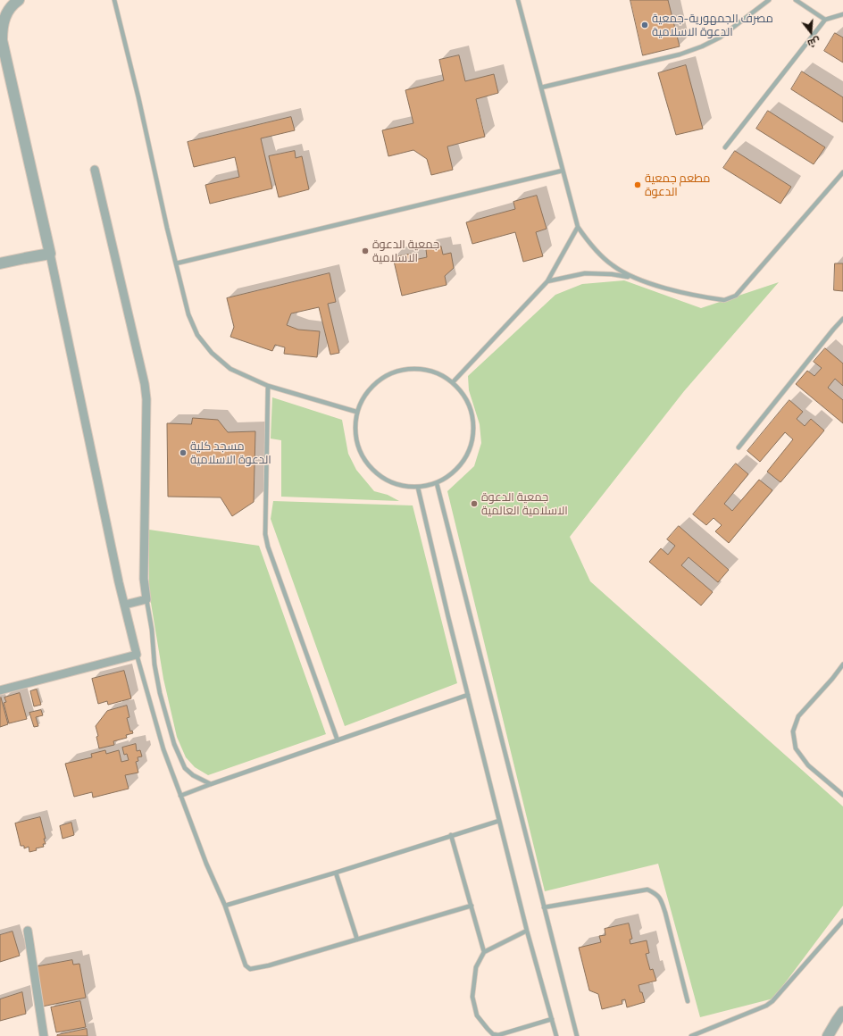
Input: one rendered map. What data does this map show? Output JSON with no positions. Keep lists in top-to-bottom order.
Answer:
{
  "places": [
    "مصرف الجمهورية-جمعية الدعوة الاسلامية",
    "مطعم جمعية الدعوة",
    "جمعية الدعوة الاسلامية",
    "مسجد كلية الدعوة الاسلامية",
    "جمعية الدعوة الاسلامية العالمية"
  ],
  "north": "bottom"
}
